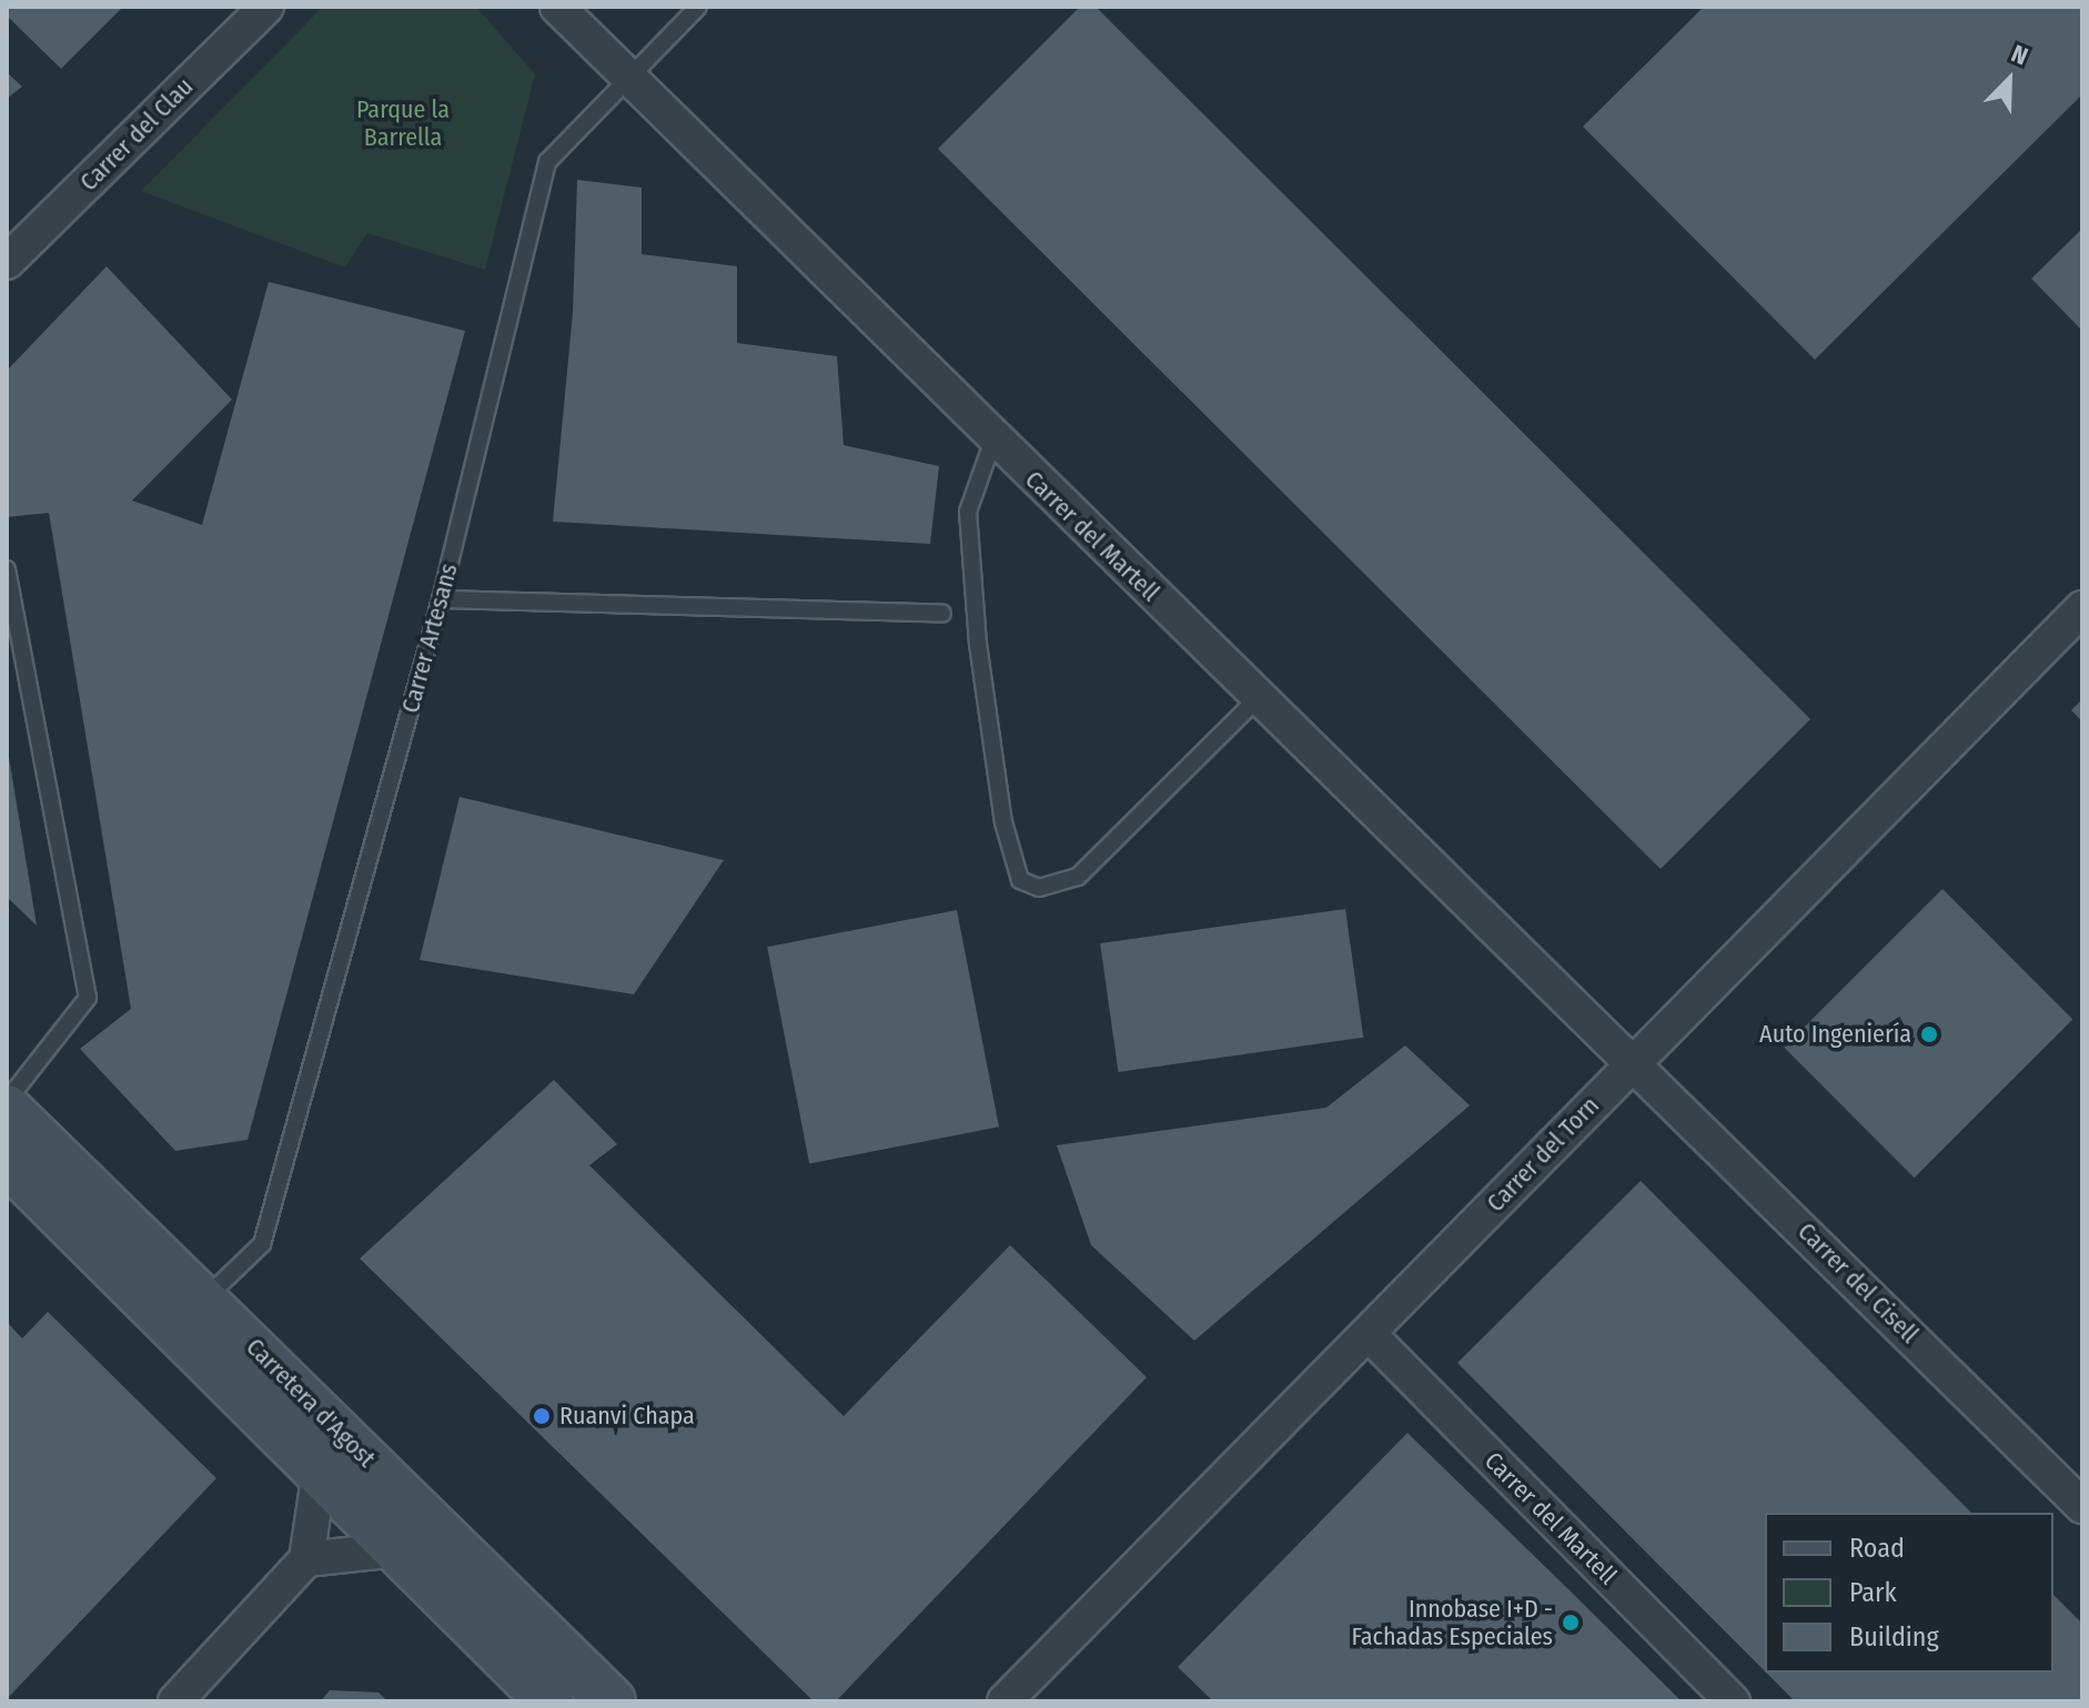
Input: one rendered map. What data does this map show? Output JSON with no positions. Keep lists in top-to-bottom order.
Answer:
{
  "streets": {
    "main road": ["Carretera d'Agost"],
    "street": [
      "Carrer del Clau",
      "Carrer del Martell",
      "Carrer del Torn",
      "Carrer del Cisell"
    ],
    "lane": ["Carrer Artesans"]
  },
  "crossings": [
    ["Carrer del Martell", "Carrer Artesans"],
    ["Carrer del Martell", "Carrer del Torn"],
    ["Carrer del Martell", "Carrer del Cisell"],
    ["Carrer Artesans", "Carretera d'Agost"],
    ["Carrer del Torn", "Carrer del Cisell"]
  ],
  "parks": ["Parque la Barrella"],
  "places": ["Auto Ingeniería", "Ruanvi Chapa", "Innobase I+D - Fachadas Especiales"],
  "legend": ["Road", "Park", "Building"],
  "north": "top right"
}
